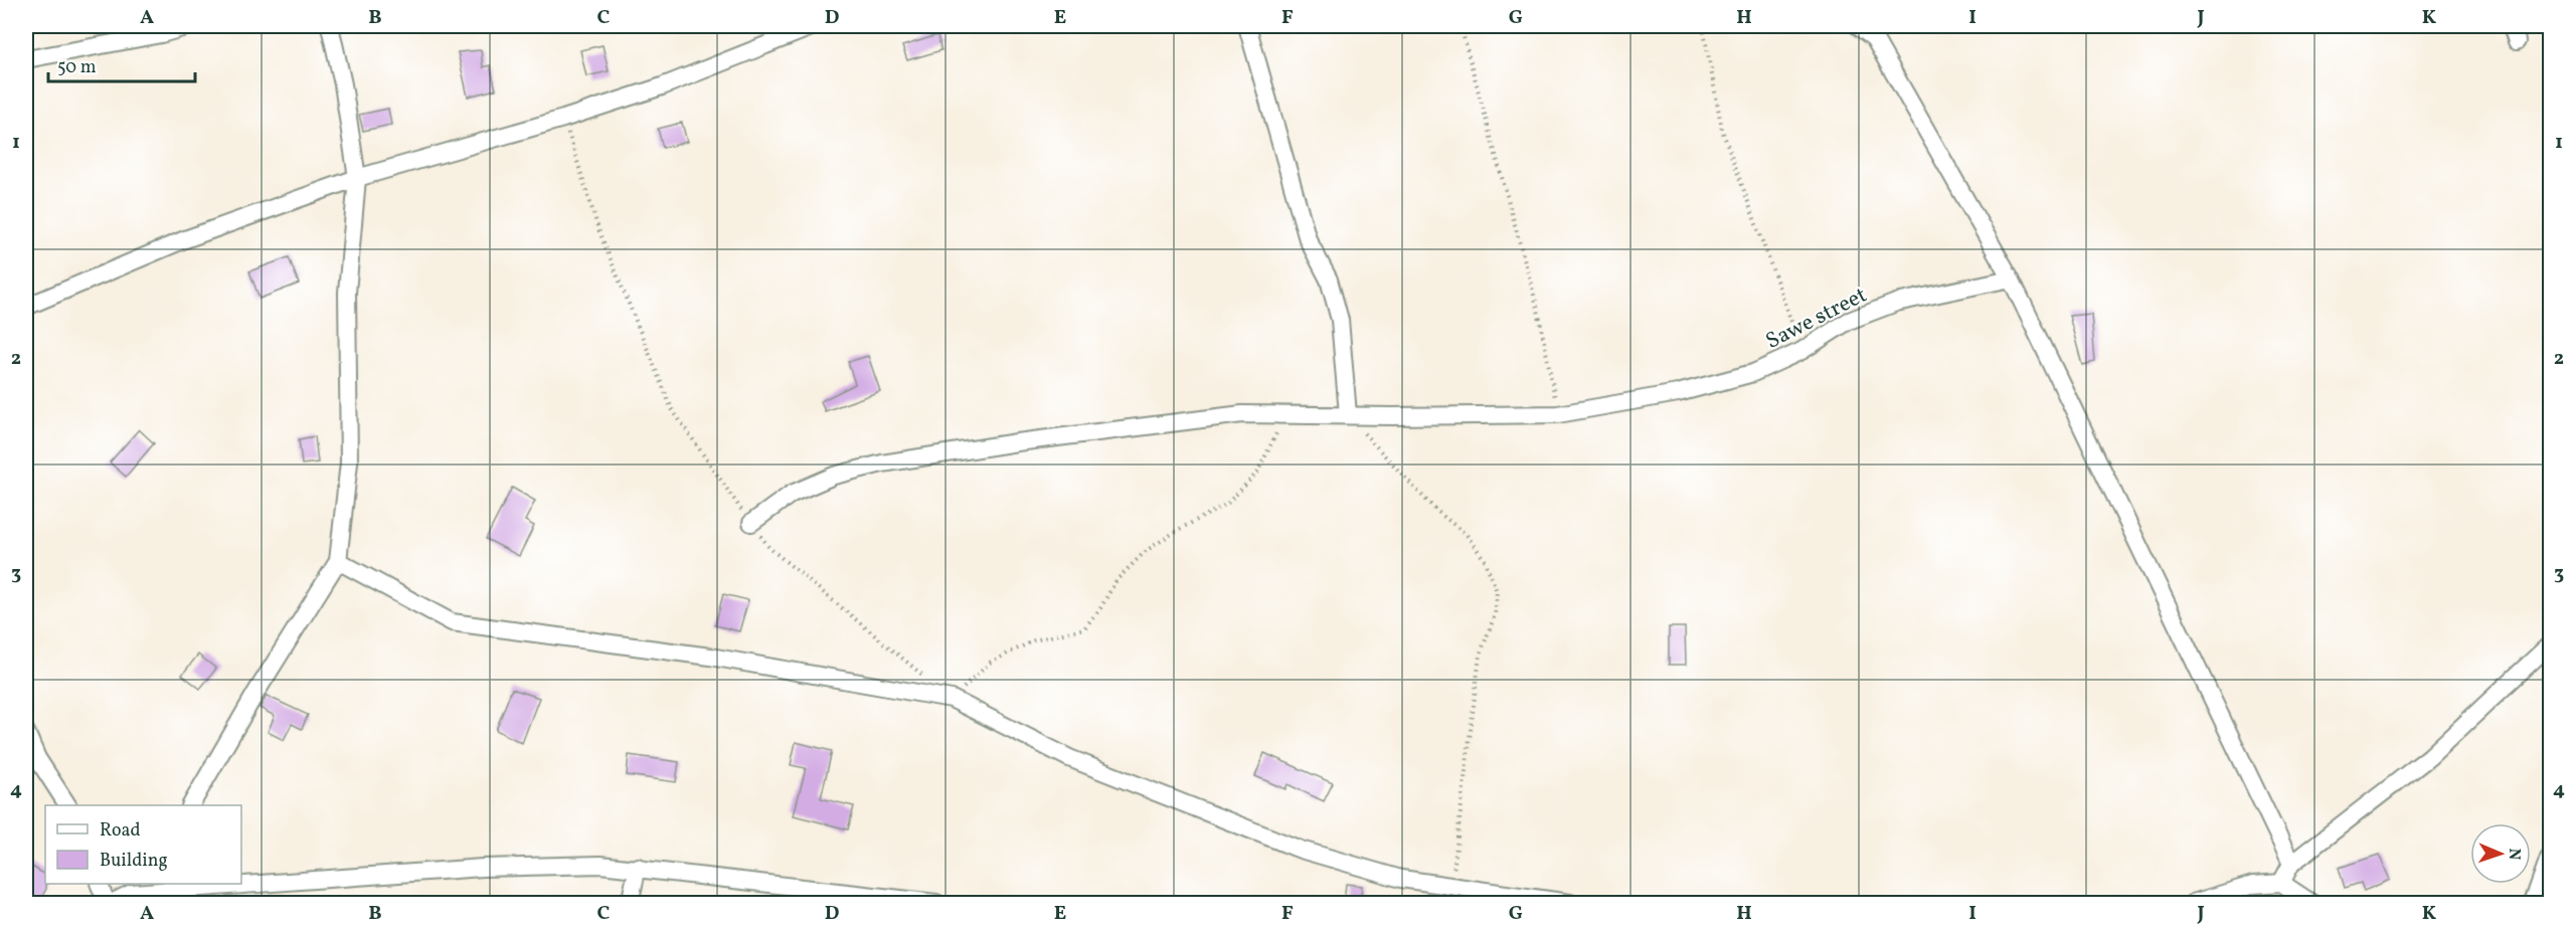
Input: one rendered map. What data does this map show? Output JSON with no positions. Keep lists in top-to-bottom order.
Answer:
{
  "streets": {
    "street": ["Sawe street"]
  },
  "legend": ["Road", "Building"],
  "scale_bar": "50 m",
  "north": "right",
  "grid": {
    "columns": [
      "A",
      "B",
      "C",
      "D",
      "E",
      "F",
      "G",
      "H",
      "I",
      "J",
      "K"
    ],
    "rows": [
      "1",
      "2",
      "3",
      "4"
    ]
  }
}
